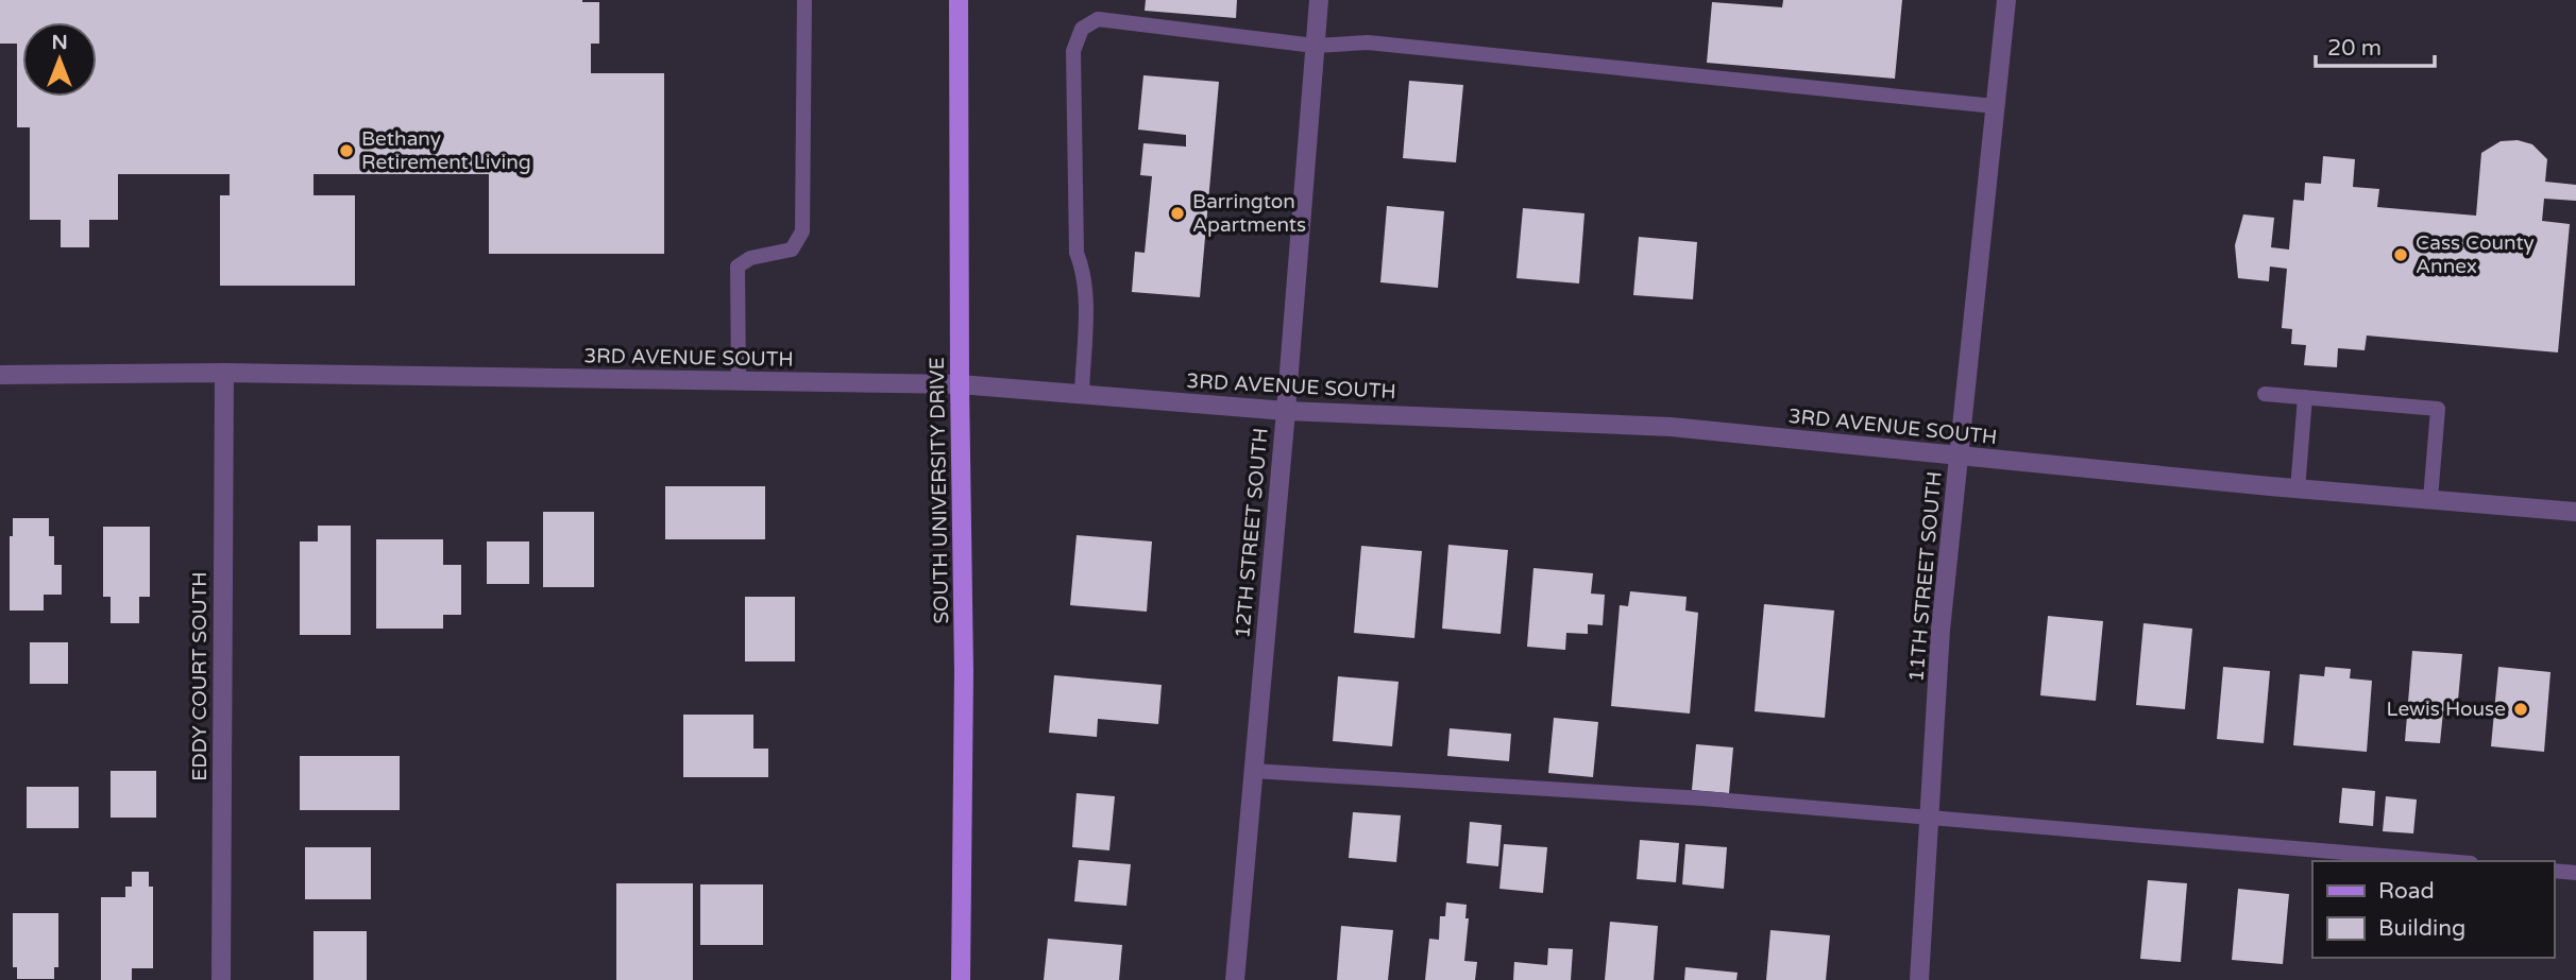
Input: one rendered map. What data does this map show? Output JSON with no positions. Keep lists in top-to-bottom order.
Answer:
{
  "streets": {
    "main road": ["SOUTH UNIVERSITY DRIVE"],
    "street": [
      "3RD AVENUE SOUTH",
      "12TH STREET SOUTH",
      "11TH STREET SOUTH",
      "EDDY COURT SOUTH"
    ]
  },
  "crossings": [
    ["3RD AVENUE SOUTH", "SOUTH UNIVERSITY DRIVE"],
    ["3RD AVENUE SOUTH", "12TH STREET SOUTH"],
    ["3RD AVENUE SOUTH", "11TH STREET SOUTH"],
    ["3RD AVENUE SOUTH", "EDDY COURT SOUTH"]
  ],
  "places": [
    "Bethany Retirement Living",
    "Barrington Apartments",
    "Cass County Annex",
    "Lewis House"
  ],
  "legend": ["Road", "Building"],
  "scale_bar": "20 m",
  "north": "top"
}
